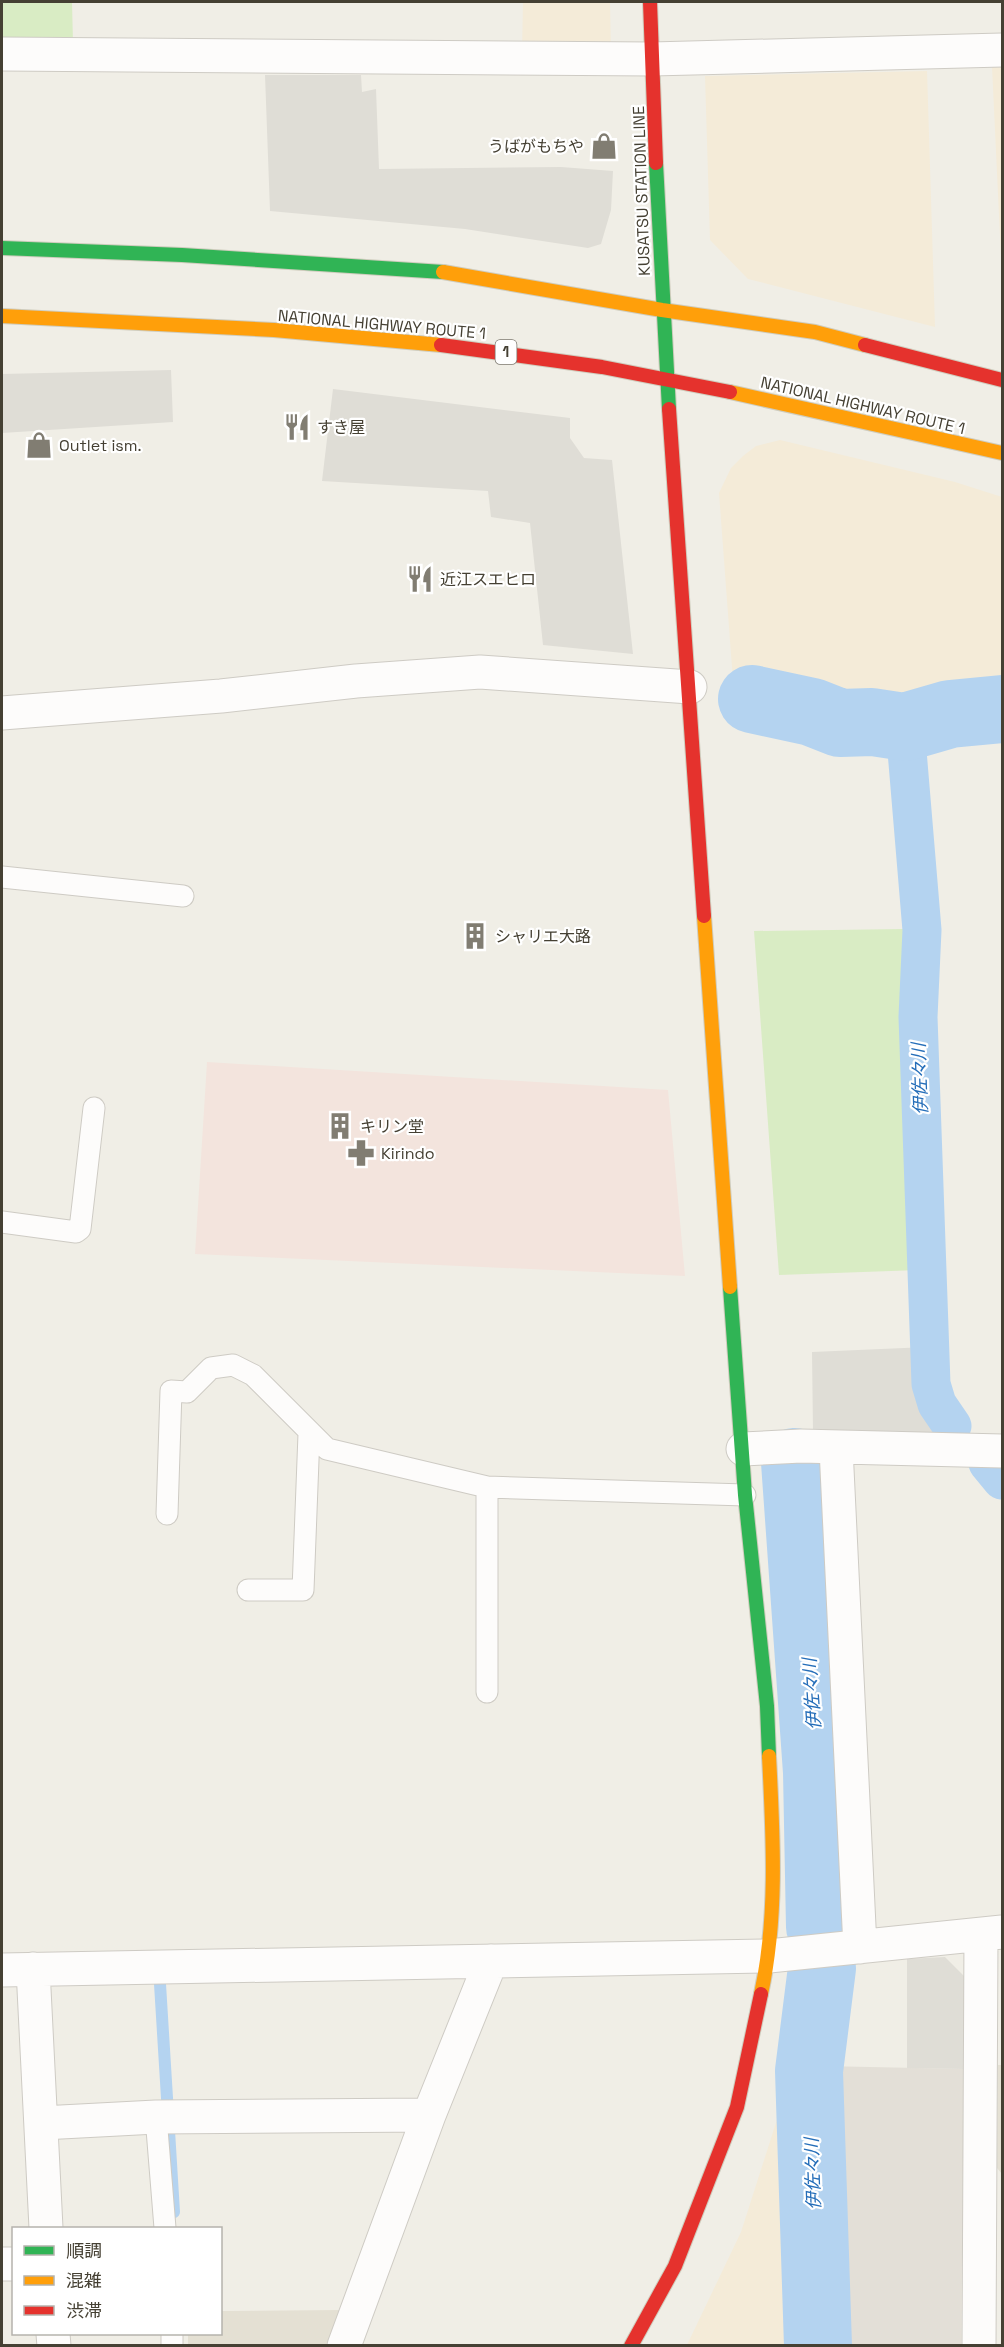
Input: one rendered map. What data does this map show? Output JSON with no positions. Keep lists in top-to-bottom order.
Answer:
{
  "streets": {
    "main road": ["KUSATSU STATION LINE", "NATIONAL HIGHWAY ROUTE 1", "1"]
  },
  "crossings": [
    ["KUSATSU STATION LINE", "NATIONAL HIGHWAY ROUTE 1"]
  ],
  "water": ["伊佐々川"],
  "places": {
    "shop": ["うばがもちや", "Outlet ism."],
    "restaurant": ["すき屋", "近江スエヒロ"],
    "building": ["シャリエ大路", "キリン堂"],
    "pharmacy": ["Kirindo"]
  },
  "legend": ["順調", "混雑", "渋滞"]
}
